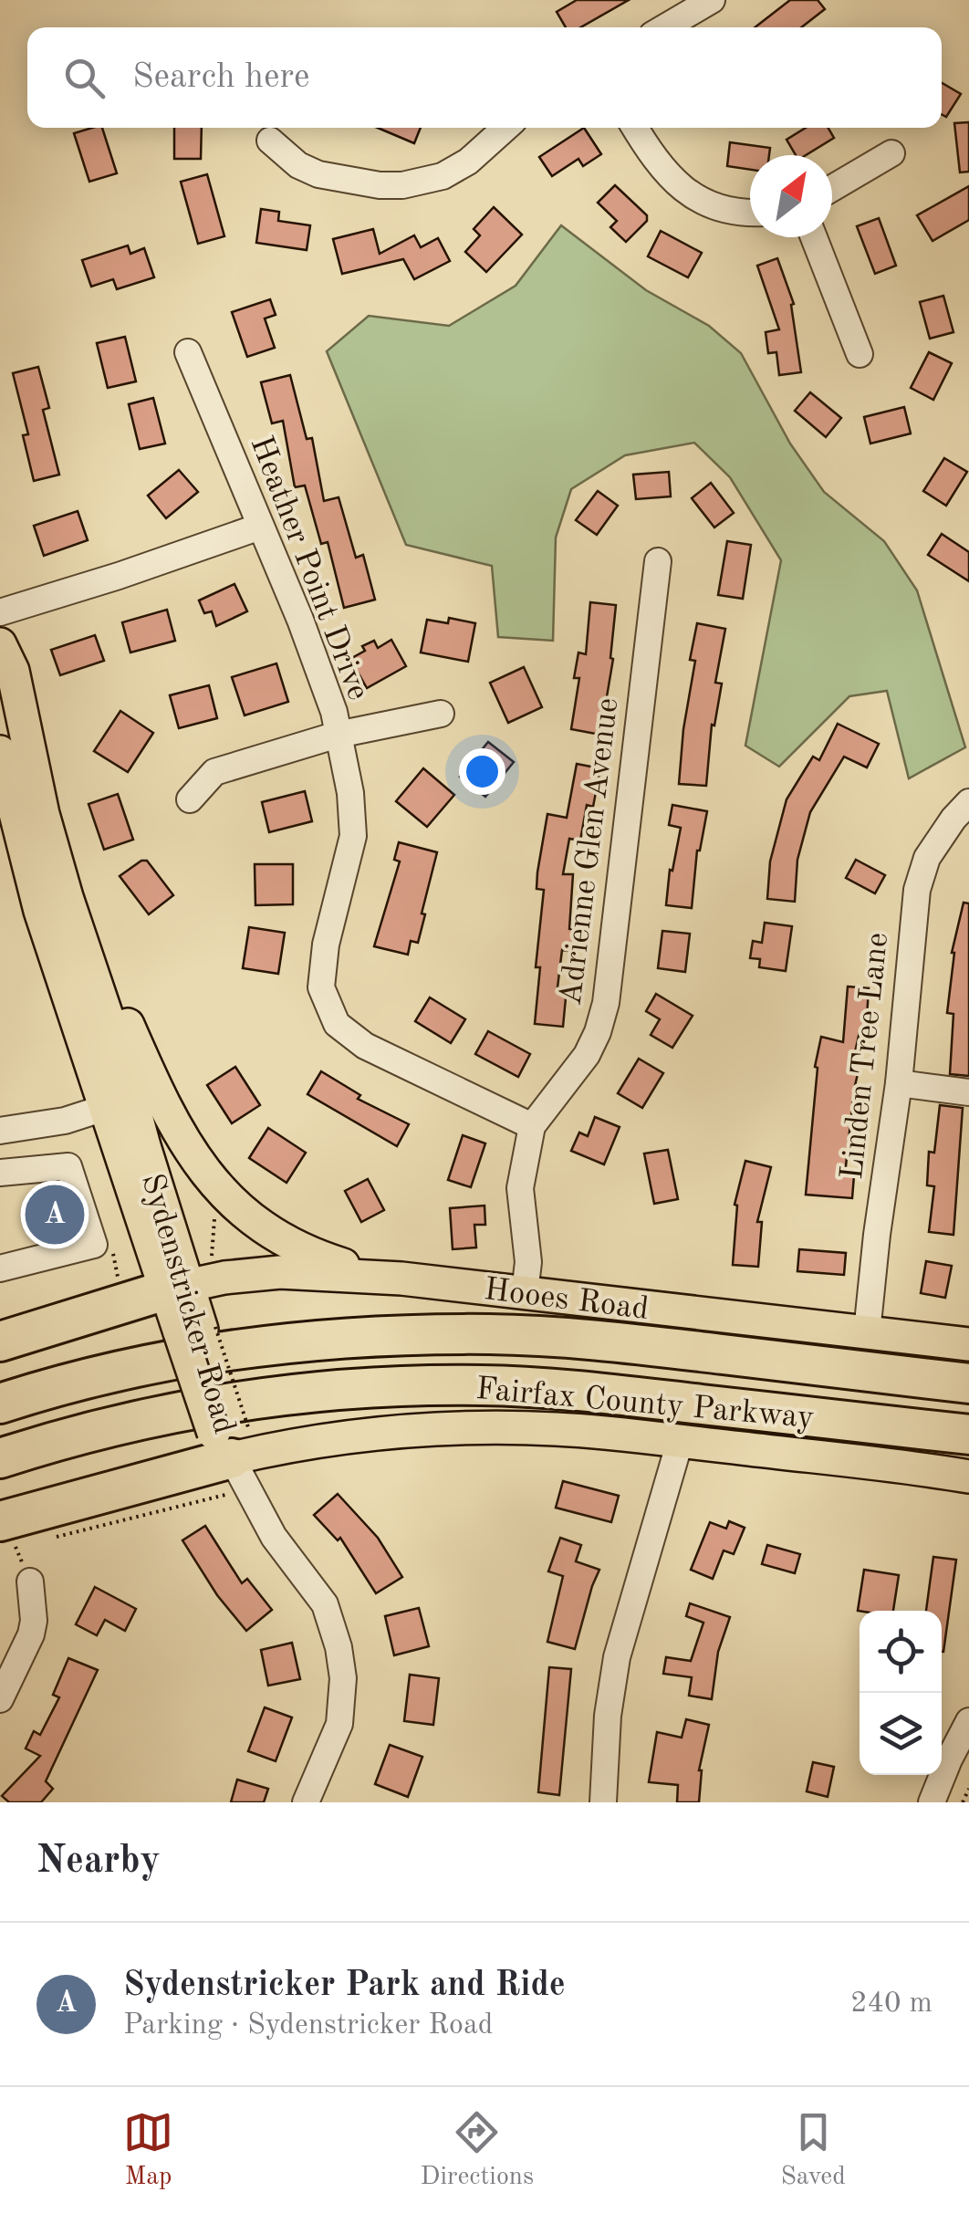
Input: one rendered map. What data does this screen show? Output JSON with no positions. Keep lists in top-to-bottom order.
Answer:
{
  "streets": {
    "highway": ["Fairfax County Parkway"],
    "main road": ["Hooes Road", "Sydenstricker Road"],
    "street": ["Heather Point Drive", "Adrienne Glen Avenue", "Linden Tree Lane"]
  },
  "crossings": [
    ["Heather Point Drive", "Adrienne Glen Avenue"],
    ["Adrienne Glen Avenue", "Hooes Road"],
    ["Linden Tree Lane", "Hooes Road"],
    ["Hooes Road", "Sydenstricker Road"]
  ],
  "north": "top right",
  "page": {
    "search": "Search here",
    "pins": "A",
    "heading": "Nearby",
    "list": [
      {
        "mark": "A",
        "name": "Sydenstricker Park and Ride",
        "note": "Parking · Sydenstricker Road",
        "value": "240 m"
      }
    ],
    "nav": ["Map", "Directions", "Saved"]
  }
}
